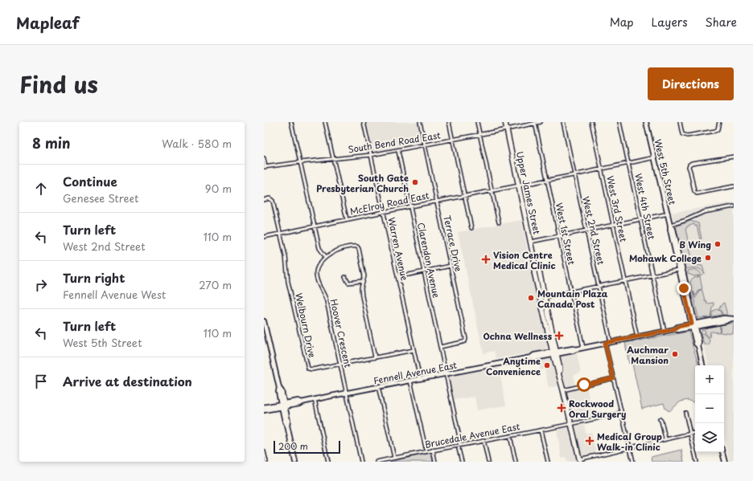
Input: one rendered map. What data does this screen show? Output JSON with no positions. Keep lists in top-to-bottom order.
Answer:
{
  "streets": {
    "main road": ["West 5th Street", "Upper James Street", "Fennell Avenue East"],
    "street": [
      "South Bend Road East",
      "McElroy Road East",
      "West 4th Street",
      "West 3rd Street",
      "West 2nd Street",
      "West 1st Street",
      "Terrace Drive",
      "Warren Avenue",
      "Clarendon Avenue",
      "Welbourn Drive",
      "Hoover Crescent",
      "Brucedale Avenue East"
    ]
  },
  "crossings": [
    ["South Bend Road East", "Upper James Street"],
    ["South Bend Road East", "West 1st Street"],
    ["South Bend Road East", "Terrace Drive"],
    ["South Bend Road East", "Warren Avenue"],
    ["South Bend Road East", "Clarendon Avenue"],
    ["West 5th Street", "McElroy Road East"],
    ["West 5th Street", "Fennell Avenue East"],
    ["Upper James Street", "McElroy Road East"],
    ["Upper James Street", "Fennell Avenue East"],
    ["Upper James Street", "Brucedale Avenue East"],
    ["McElroy Road East", "West 4th Street"],
    ["McElroy Road East", "West 3rd Street"],
    ["McElroy Road East", "West 2nd Street"],
    ["McElroy Road East", "West 1st Street"],
    ["McElroy Road East", "Terrace Drive"],
    ["McElroy Road East", "Warren Avenue"],
    ["McElroy Road East", "Clarendon Avenue"],
    ["McElroy Road East", "Welbourn Drive"],
    ["West 4th Street", "Fennell Avenue East"],
    ["West 3rd Street", "Fennell Avenue East"],
    ["West 2nd Street", "Fennell Avenue East"],
    ["West 1st Street", "Fennell Avenue East"],
    ["Terrace Drive", "Clarendon Avenue"],
    ["Warren Avenue", "Welbourn Drive"],
    ["Warren Avenue", "Fennell Avenue East"],
    ["Clarendon Avenue", "Fennell Avenue East"],
    ["Clarendon Avenue", "Brucedale Avenue East"],
    ["Welbourn Drive", "Hoover Crescent"],
    ["Hoover Crescent", "Fennell Avenue East"]
  ],
  "places": {
    "other": [
      "South Gate Presbyterian Church",
      "B Wing",
      "Mohawk College",
      "Mountain Plaza Canada Post",
      "Auchmar Mansion",
      "Anytime Convenience"
    ],
    "health": [
      "Vision Centre Medical Clinic",
      "Ochna Wellness",
      "Rockwood Oral Surgery",
      "Medical Group Walk-in Clinic"
    ]
  },
  "scale_bar": "200 m",
  "page": {
    "header": "Mapleaf",
    "nav": ["Map", "Layers", "Share"],
    "title": "Find us",
    "buttons": "Directions",
    "heading": ["8 min", "Walk · 580 m"],
    "list": [
      ["Continue", "Genesee Street", "90 m"],
      ["Turn left", "West 2nd Street", "110 m"],
      ["Turn right", "Fennell Avenue West", "270 m"],
      ["Turn left", "West 5th Street", "110 m"],
      "Arrive at destination"
    ],
    "map_buttons": ["+", "−"],
    "scale": "200 m"
  }
}
